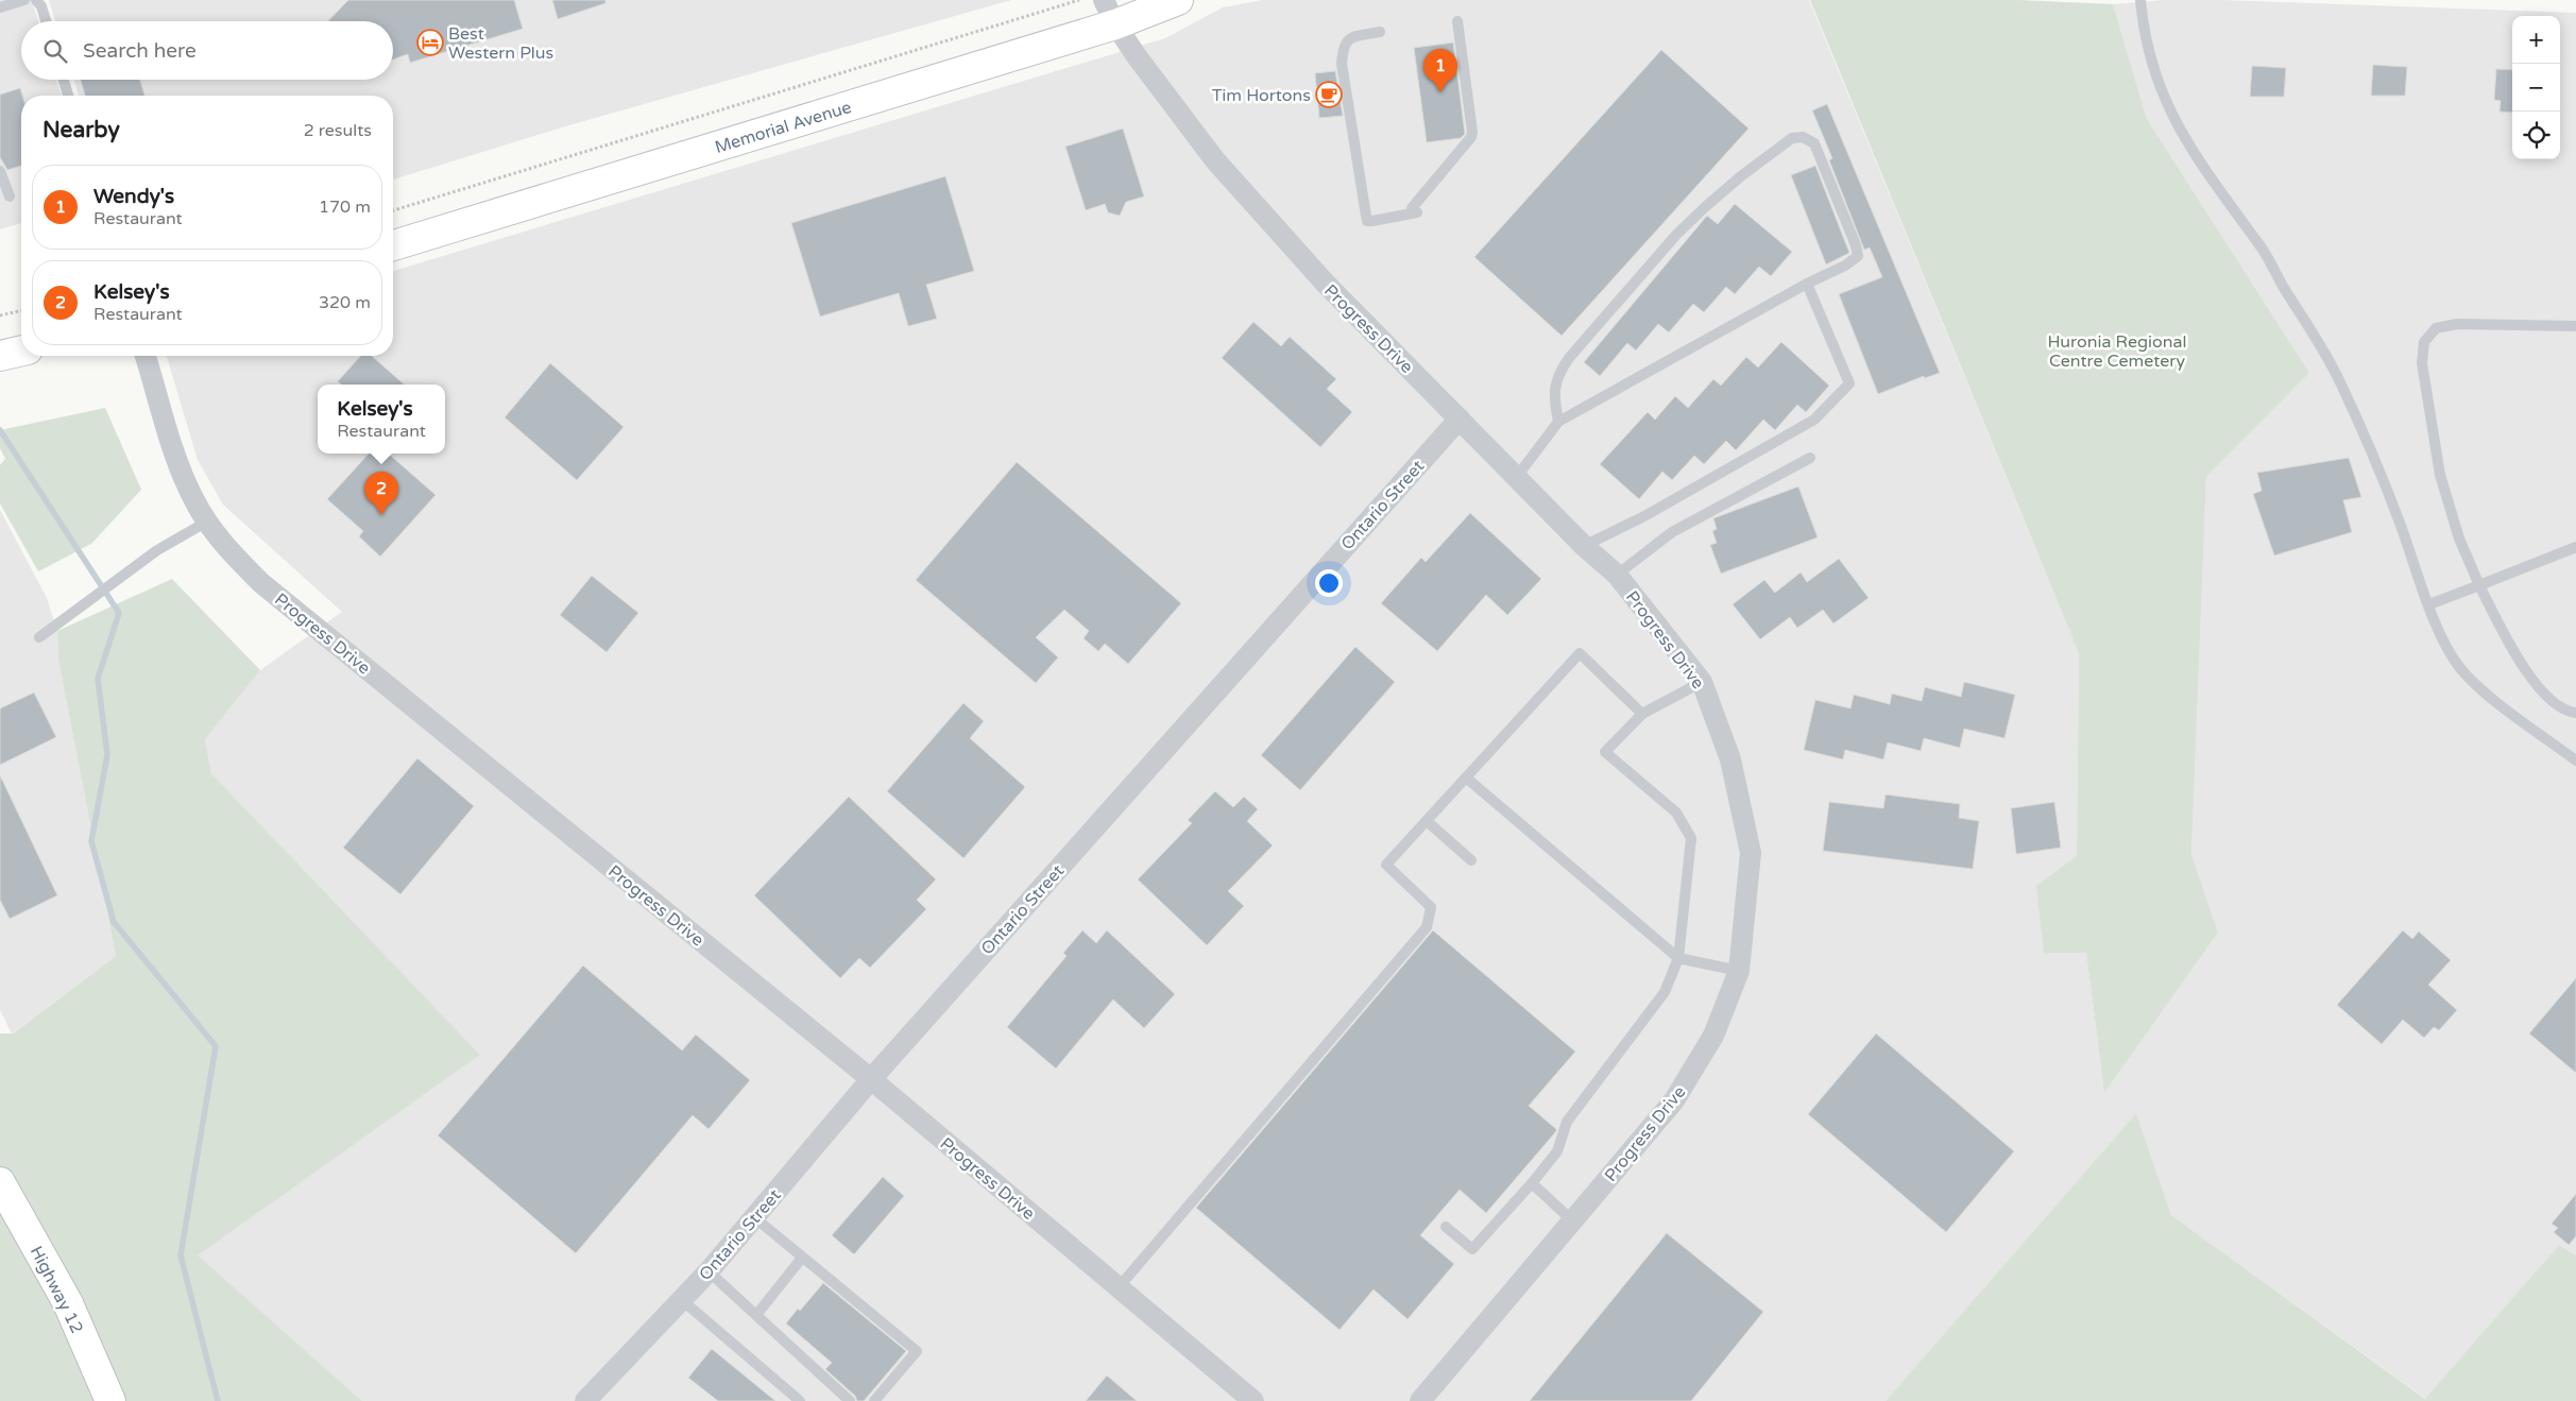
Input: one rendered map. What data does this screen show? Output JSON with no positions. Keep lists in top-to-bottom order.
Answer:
{
  "streets": {
    "main road": ["Memorial Avenue", "Highway 12"],
    "street": ["Progress Drive", "Ontario Street"]
  },
  "crossings": [
    ["Memorial Avenue", "Progress Drive"],
    ["Progress Drive", "Ontario Street"]
  ],
  "parks": ["Huronia Regional Centre Cemetery"],
  "places": {
    "hotel": ["Best Western Plus"],
    "cafe": ["Tim Hortons"]
  },
  "page": {
    "map_buttons": ["+", "−"],
    "search": "Search here",
    "pins": ["1", "2"],
    "heading": ["Nearby", "2 results"],
    "list": [
      {
        "mark": "1",
        "name": "Wendy's",
        "note": "Restaurant",
        "value": "170 m"
      },
      {
        "mark": "2",
        "name": "Kelsey's",
        "note": "Restaurant",
        "value": "320 m"
      }
    ],
    "popup": ["Kelsey's", "Restaurant"]
  }
}
